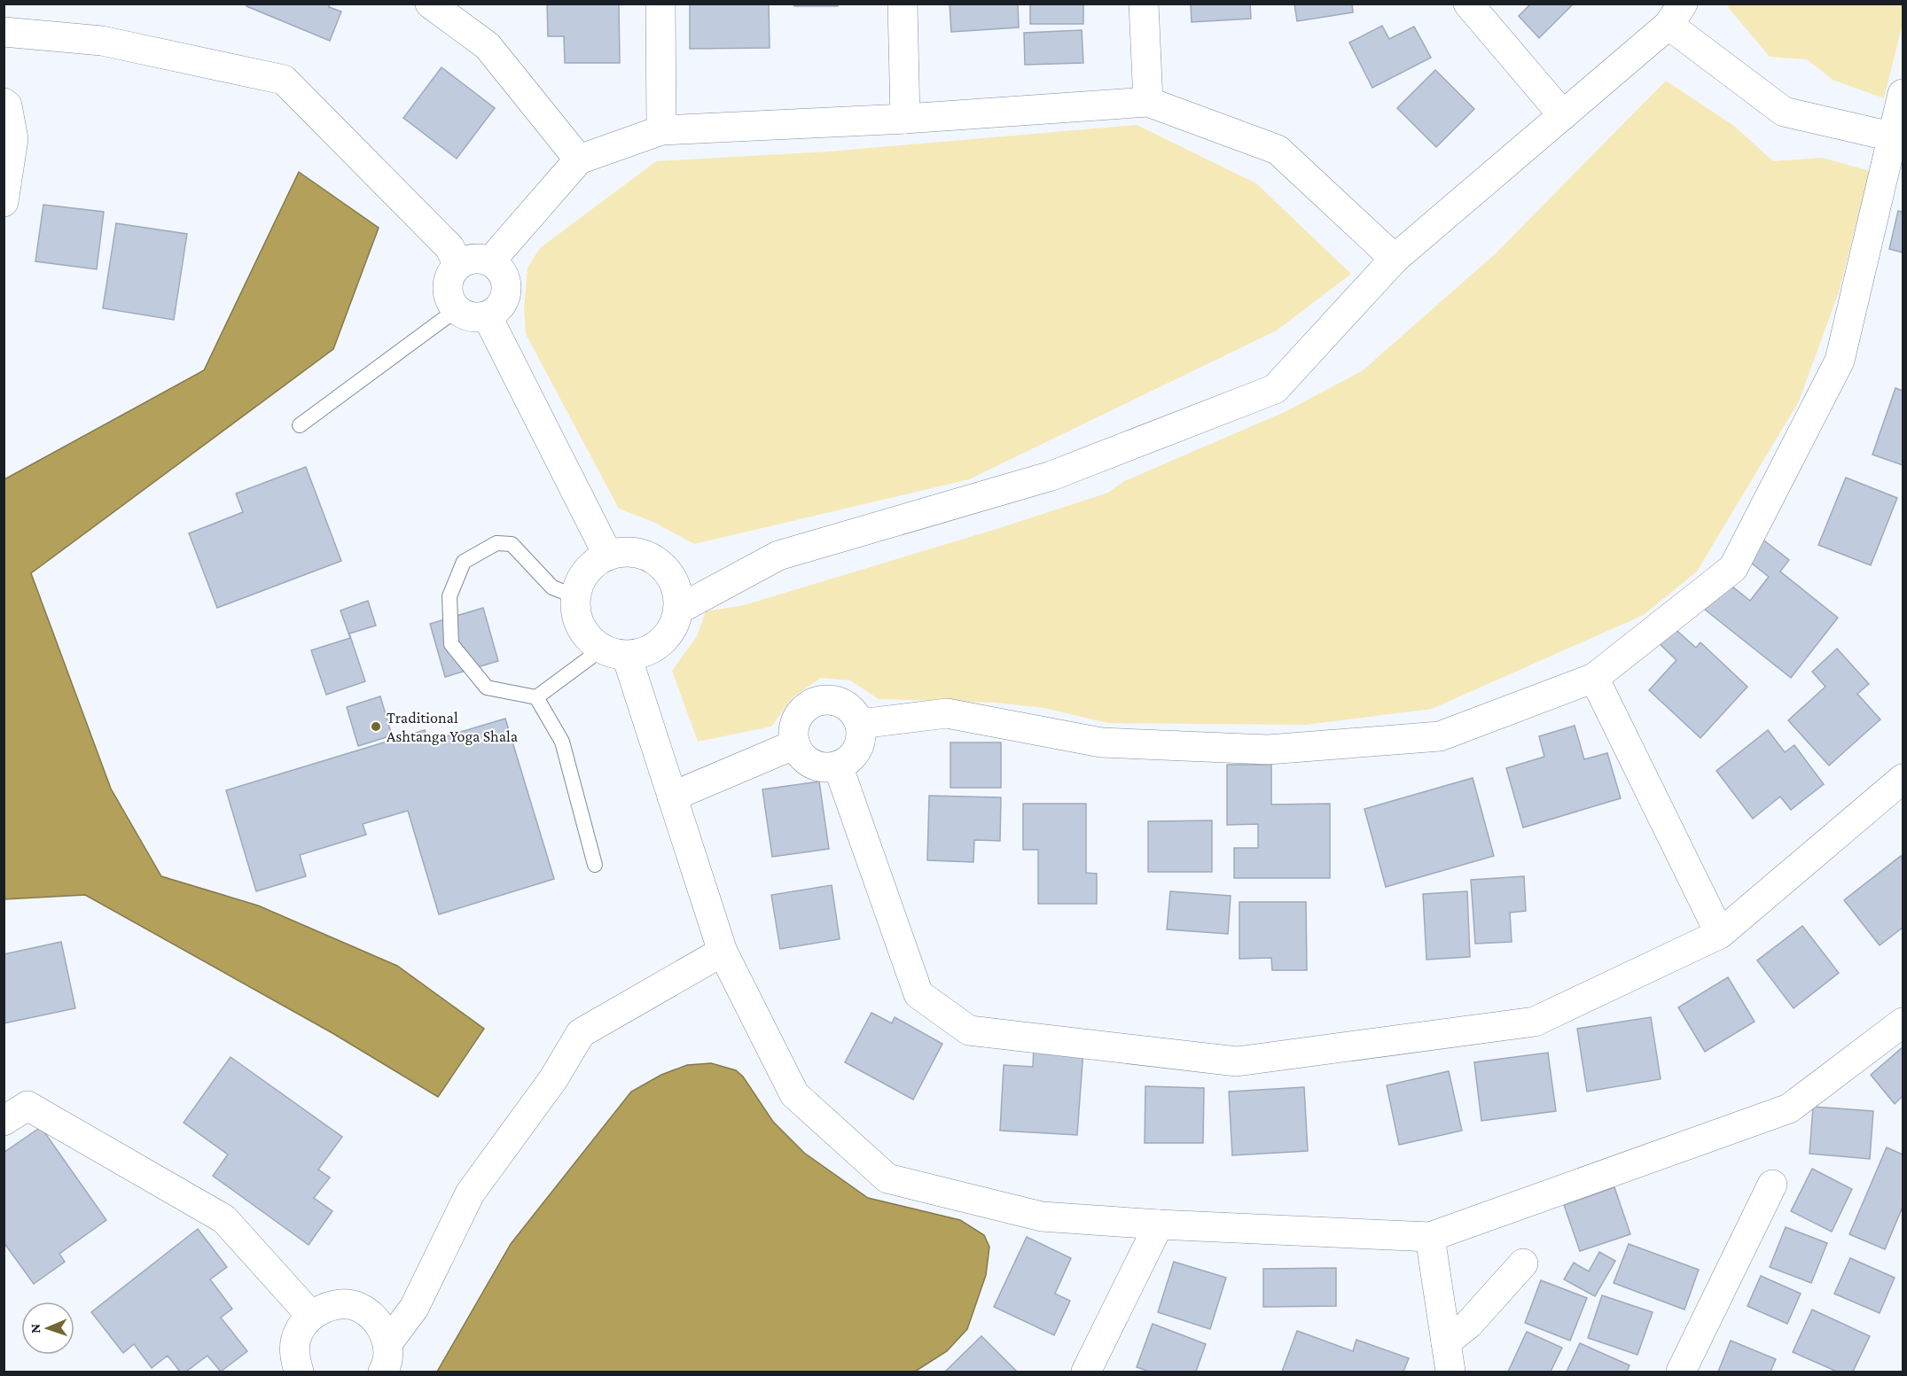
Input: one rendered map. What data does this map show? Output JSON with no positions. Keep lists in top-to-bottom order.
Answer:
{
  "places": ["Traditional Ashtanga Yoga Shala"],
  "north": "left"
}
